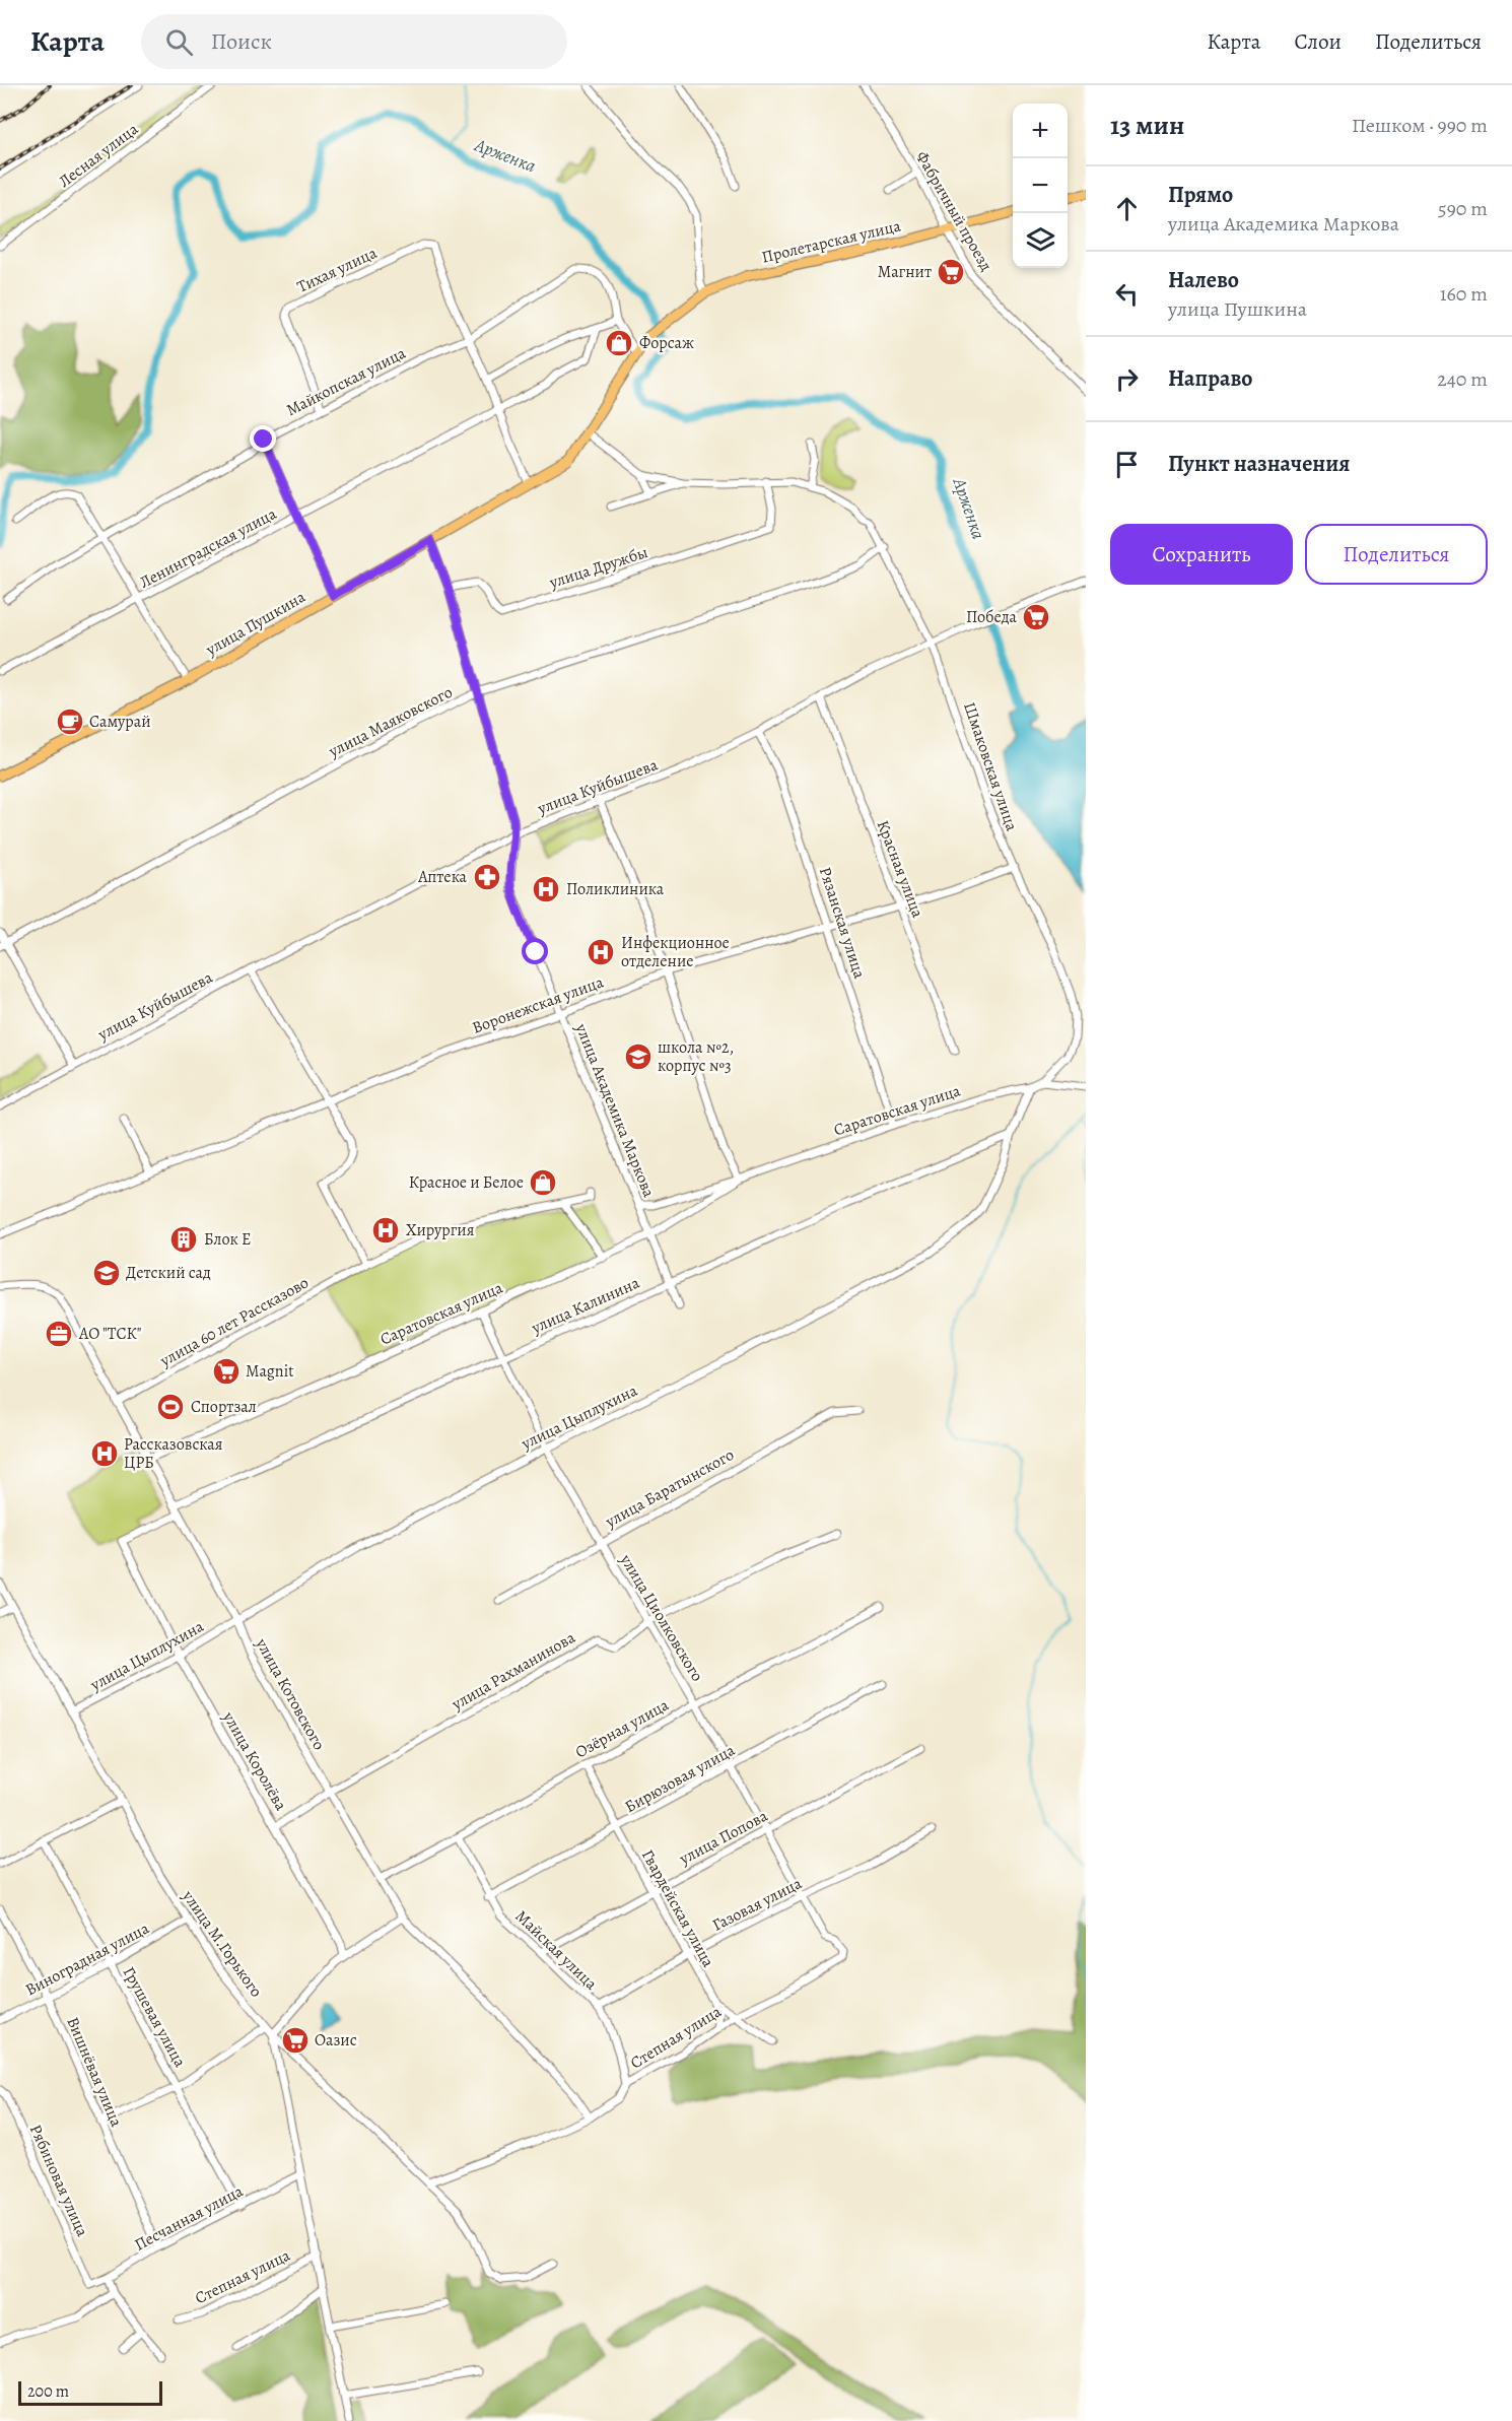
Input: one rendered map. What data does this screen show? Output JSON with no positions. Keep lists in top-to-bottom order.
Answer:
{
  "streets": {
    "main road": ["Пролетарская улица", "улица Пушкина"],
    "street": [
      "Лесная улица",
      "Фабричный проезд",
      "Тихая улица",
      "Майкопская улица",
      "Ленинградская улица",
      "улица Дружбы",
      "улица Маяковского",
      "Шмаковская улица",
      "улица Куйбышева",
      "Красная улица",
      "Рязанская улица",
      "Воронежская улица",
      "улица Академика Маркова",
      "Саратовская улица",
      "улица Калинина",
      "улица 60 лет Рассказово",
      "улица Цыплухина",
      "улица Баратынского",
      "улица Циолковского",
      "улица Рахманинова",
      "улица Котовского",
      "Озёрная улица",
      "улица Королёва",
      "Бирюзовая улица",
      "улица Попова",
      "Газовая улица",
      "Гвардейская улица",
      "улица М.Горького",
      "Майская улица",
      "Виноградная улица",
      "Грушевая улица",
      "Степная улица",
      "Вишнёвая улица",
      "Рябиновая улица",
      "Песчанная улица"
    ]
  },
  "crossings": [
    ["Фабричный проезд", "Пролетарская улица"],
    ["Пролетарская улица", "улица Пушкина"],
    ["Тихая улица", "Майкопская улица"],
    ["улица Дружбы", "Шмаковская улица"],
    ["улица Дружбы", "улица Академика Маркова"],
    ["улица Пушкина", "Шмаковская улица"],
    ["улица Пушкина", "улица Академика Маркова"],
    ["улица Маяковского", "Шмаковская улица"],
    ["улица Маяковского", "улица Академика Маркова"],
    ["Шмаковская улица", "улица Куйбышева"],
    ["Шмаковская улица", "Воронежская улица"],
    ["Шмаковская улица", "Саратовская улица"],
    ["улица Куйбышева", "Красная улица"],
    ["улица Куйбышева", "Рязанская улица"],
    ["улица Куйбышева", "улица Академика Маркова"],
    ["Красная улица", "Воронежская улица"],
    ["Рязанская улица", "Воронежская улица"],
    ["Рязанская улица", "Саратовская улица"],
    ["Воронежская улица", "улица Академика Маркова"],
    ["улица Академика Маркова", "Саратовская улица"],
    ["улица Академика Маркова", "улица Калинина"],
    ["Саратовская улица", "улица Цыплухина"],
    ["Саратовская улица", "улица Циолковского"],
    ["Саратовская улица", "улица Котовского"],
    ["улица Калинина", "улица Цыплухина"],
    ["улица Калинина", "улица Циолковского"],
    ["улица Калинина", "улица Котовского"],
    ["улица 60 лет Рассказово", "улица Котовского"],
    ["улица Цыплухина", "улица Циолковского"],
    ["улица Цыплухина", "улица Котовского"],
    ["улица Цыплухина", "улица Королёва"],
    ["улица Цыплухина", "улица М.Горького"],
    ["улица Баратынского", "улица Циолковского"],
    ["улица Циолковского", "улица Рахманинова"],
    ["улица Циолковского", "Озёрная улица"],
    ["улица Циолковского", "Бирюзовая улица"],
    ["улица Циолковского", "улица Попова"],
    ["улица Циолковского", "Газовая улица"],
    ["улица Циолковского", "Степная улица"],
    ["улица Рахманинова", "улица Котовского"],
    ["улица Рахманинова", "улица Королёва"],
    ["улица Котовского", "Озёрная улица"],
    ["улица Котовского", "улица Королёва"],
    ["улица Котовского", "Степная улица"],
    ["Озёрная улица", "Гвардейская улица"],
    ["Озёрная улица", "Майская улица"],
    ["Бирюзовая улица", "Гвардейская улица"],
    ["Бирюзовая улица", "Майская улица"],
    ["улица Попова", "Гвардейская улица"],
    ["улица Попова", "Майская улица"],
    ["Газовая улица", "Гвардейская улица"],
    ["Газовая улица", "Майская улица"],
    ["Гвардейская улица", "Степная улица"],
    ["улица М.Горького", "Виноградная улица"],
    ["улица М.Горького", "Степная улица"],
    ["Майская улица", "Степная улица"],
    ["Виноградная улица", "Грушевая улица"],
    ["Виноградная улица", "Вишнёвая улица"],
    ["Грушевая улица", "Песчанная улица"],
    ["Вишнёвая улица", "Песчанная улица"],
    ["Рябиновая улица", "Песчанная улица"]
  ],
  "water": ["Арженка"],
  "places": {
    "supermarket": [
      "Магнит",
      "Победа",
      "Magnit",
      "Оазис"
    ],
    "shop": ["Форсаж", "Красное и Белое"],
    "cafe": ["Самурай"],
    "pharmacy": ["Аптека"],
    "hospital": [
      "Поликлиника",
      "Инфекционное отделение",
      "Хирургия",
      "Рассказовская ЦРБ"
    ],
    "school or university": ["школа №2, корпус №3", "Детский сад"],
    "building": ["Блок Е"],
    "office": ["АО \"ТСК\""],
    "sports": ["Спортзал"]
  },
  "scale_bar": "200 m",
  "page": {
    "header": "Карта",
    "search": "Поиск",
    "nav": ["Карта", "Слои", "Поделиться"],
    "heading": ["13 мин", "Пешком · 990 m"],
    "map_buttons": ["+", "−"],
    "list": [
      ["Прямо", "улица Академика Маркова", "590 m"],
      ["Налево", "улица Пушкина", "160 m"],
      ["Направо", "240 m"],
      "Пункт назначения"
    ],
    "buttons": ["Сохранить", "Поделиться"],
    "scale": "200 m"
  }
}
